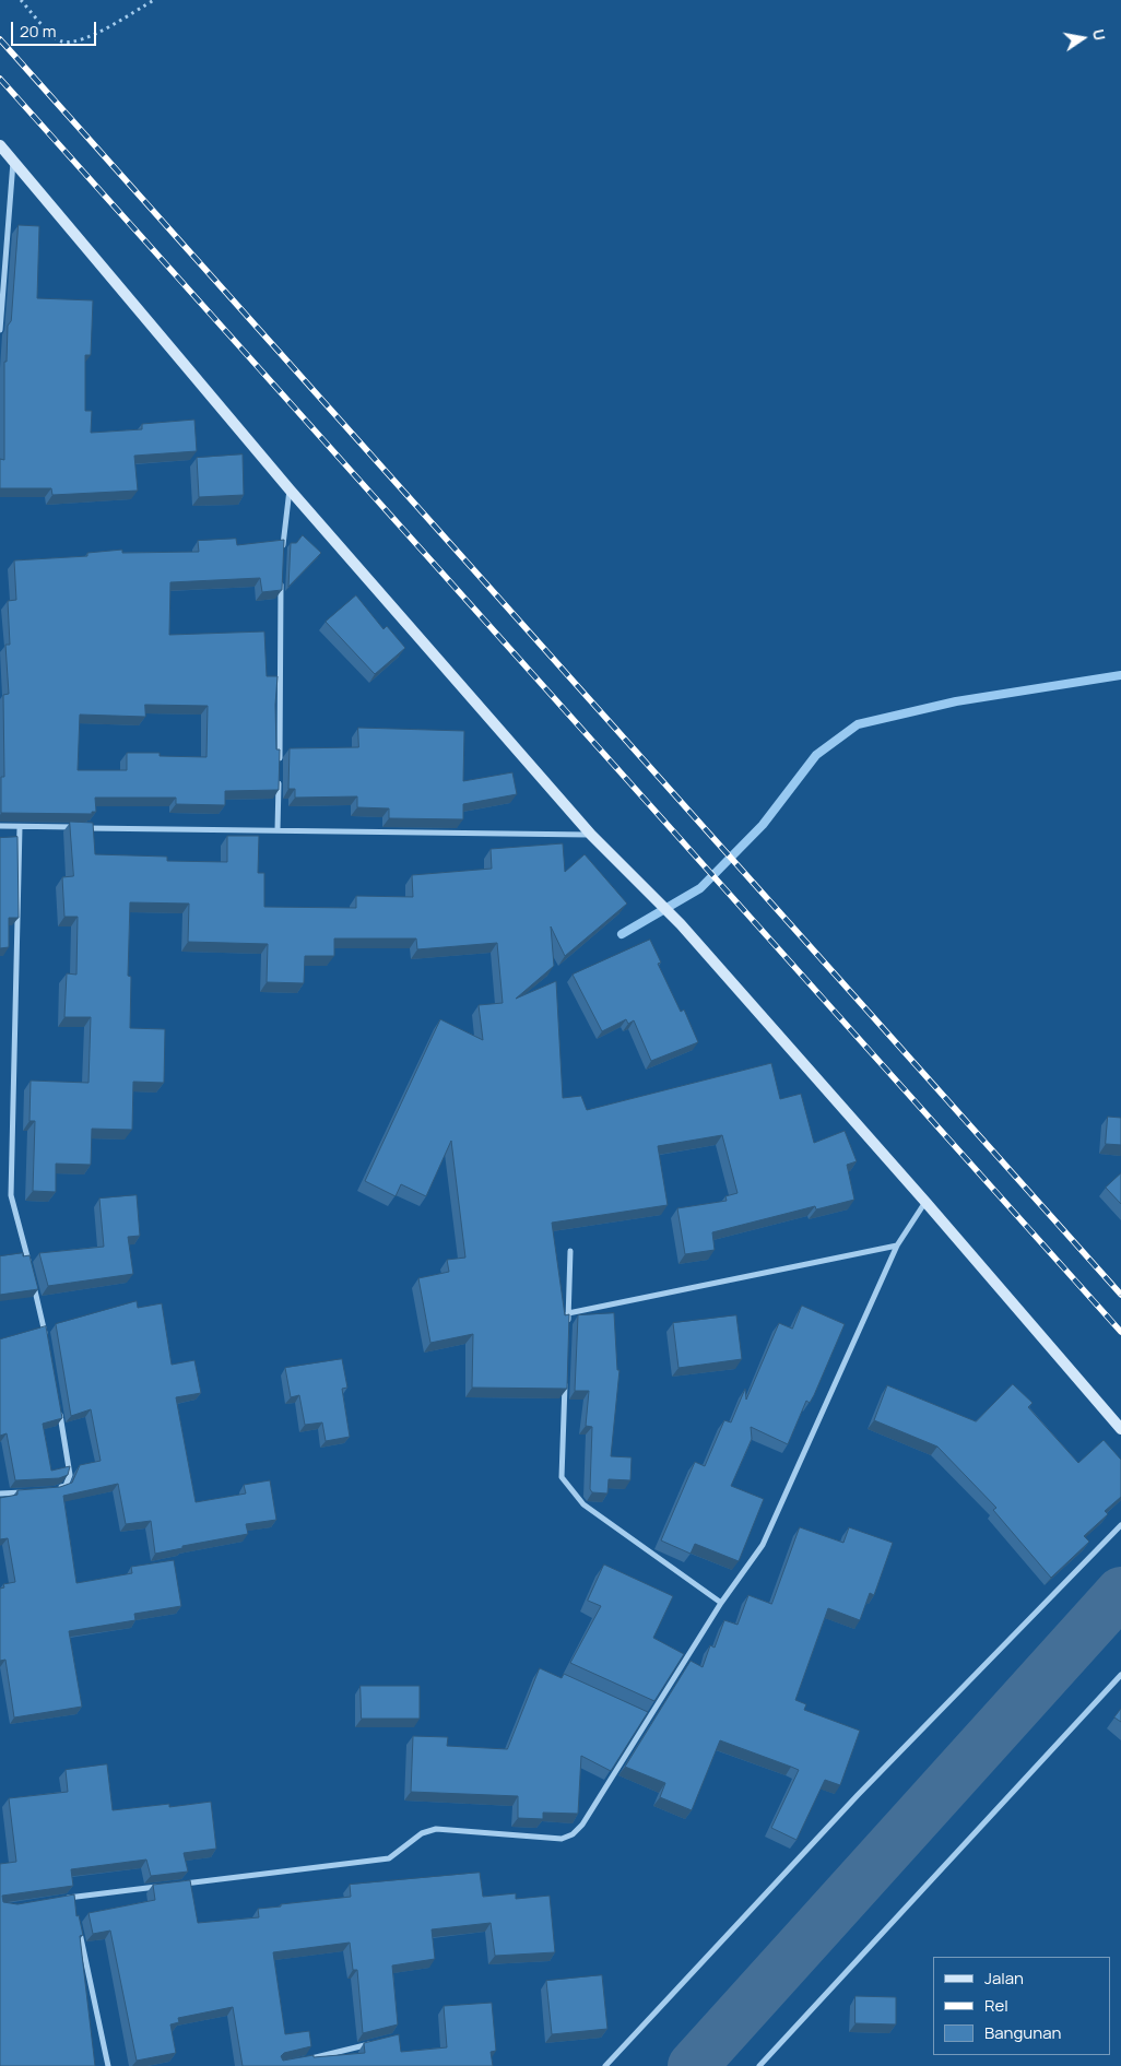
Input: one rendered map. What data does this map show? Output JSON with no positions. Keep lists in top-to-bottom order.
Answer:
{
  "legend": ["Jalan", "Rel", "Bangunan"],
  "scale_bar": "20 m",
  "north": "right"
}
